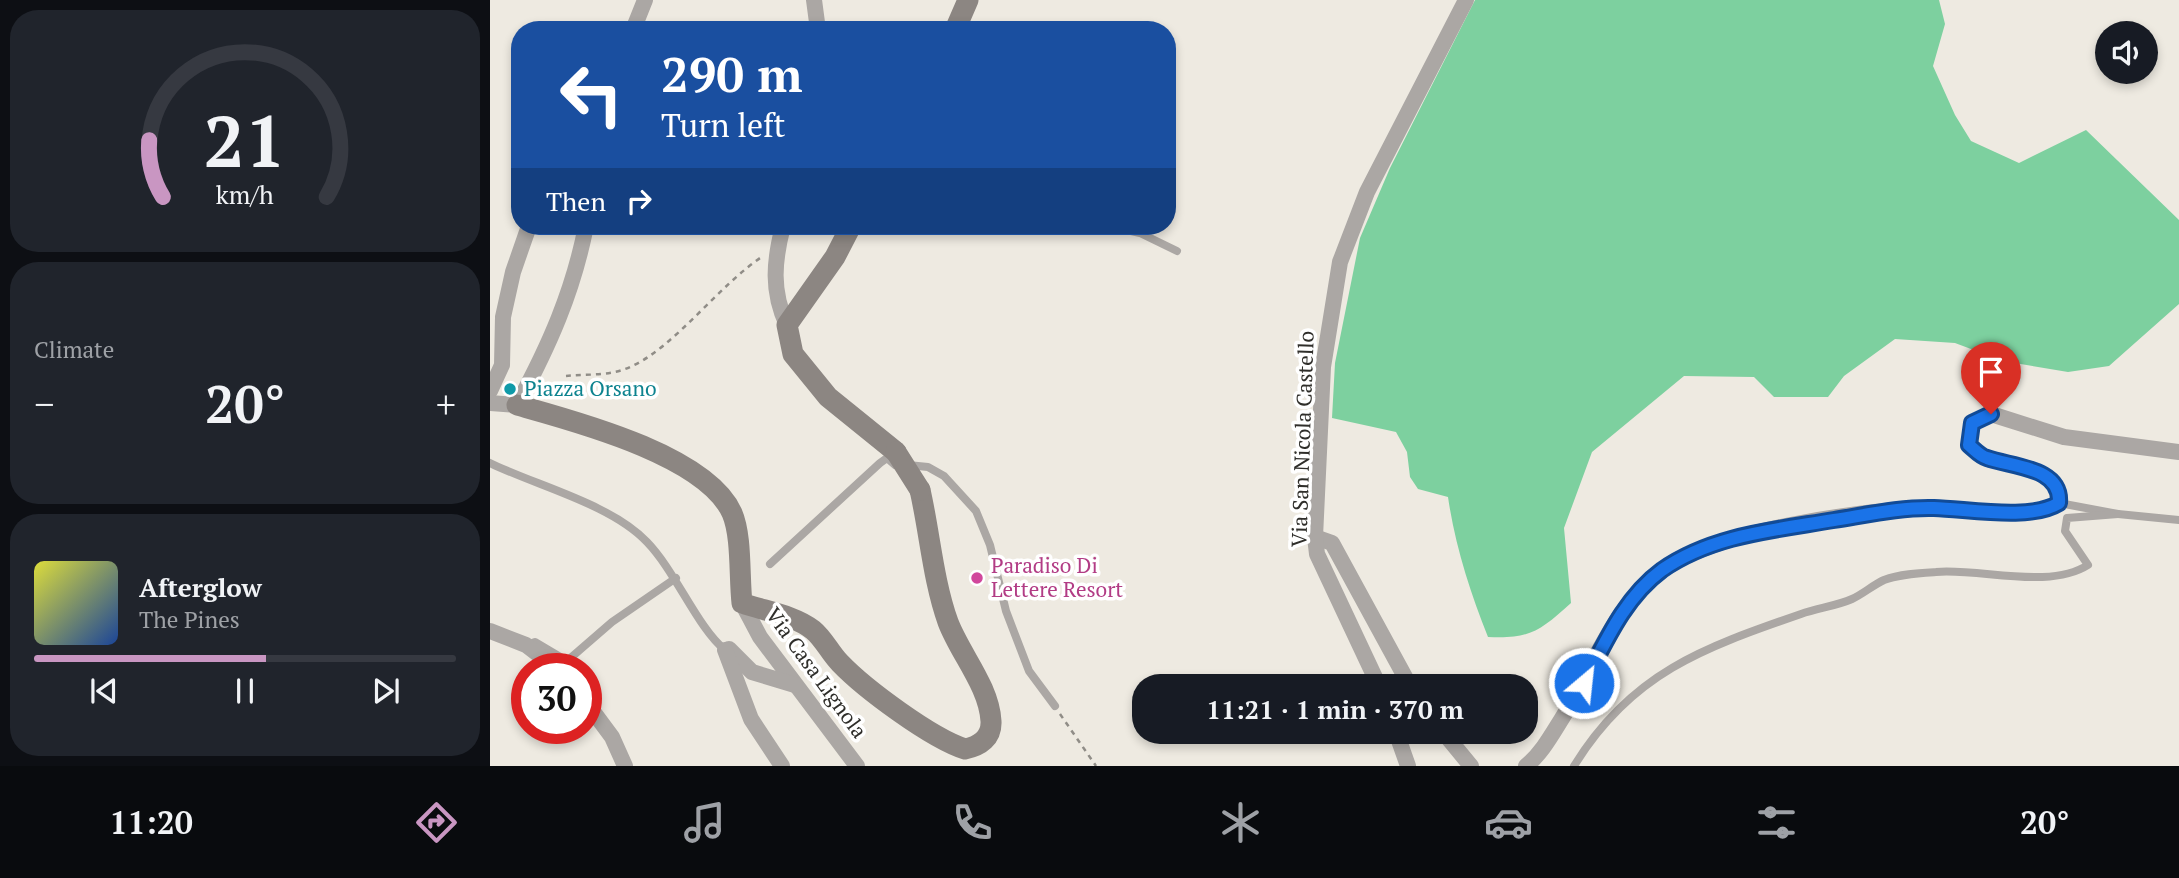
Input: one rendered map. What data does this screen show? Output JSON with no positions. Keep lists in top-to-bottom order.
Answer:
{
  "streets": {
    "street": ["Via San Nicola Castello", "Via Casa Lignola"]
  },
  "places": ["Piazza Orsano", "Paradiso Di Lettere Resort"],
  "page": {
    "turn": ["290 m", "Turn left"],
    "then": "Then",
    "tile": "Climate",
    "heat": ["−", "20°", "+"],
    "song": ["Afterglow", "The Pines"],
    "limit": "30",
    "trip": "11:21 · 1 min · 370 m",
    "tabs": ["11:20", "20°"],
    "gauge": ["21", "km/h"]
  }
}
